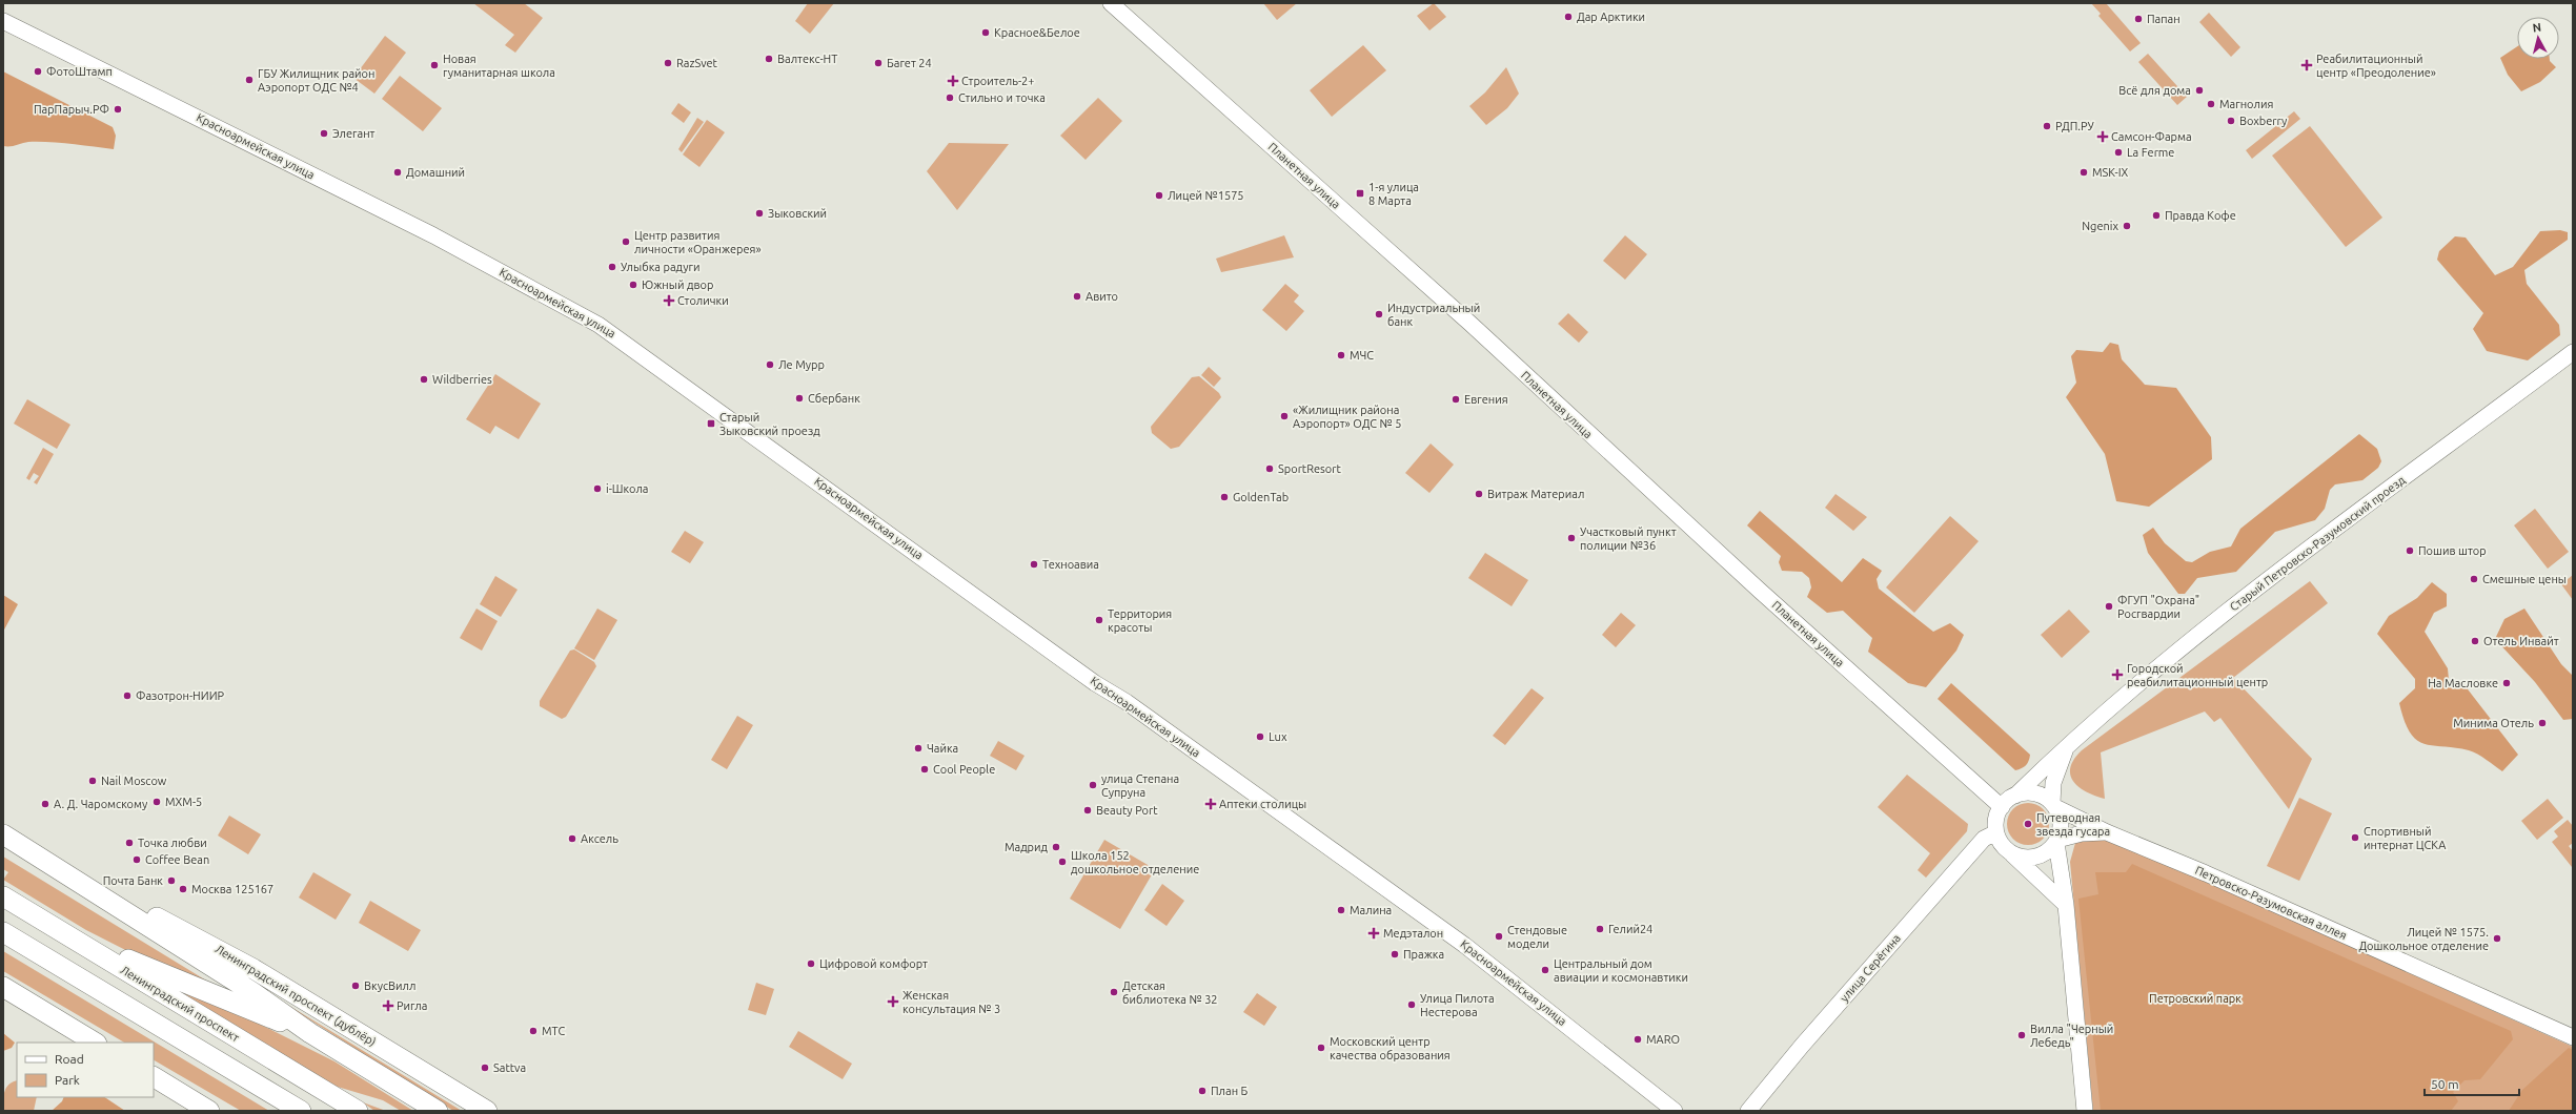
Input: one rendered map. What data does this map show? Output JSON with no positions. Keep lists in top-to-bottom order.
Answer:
{
  "streets": {
    "main road": ["Ленинградский проспект (дублёр)", "Ленинградский проспект"],
    "street": [
      "Красноармейская улица",
      "Планетная улица",
      "Старый Петровско-Разумовский проезд",
      "Петровско-Разумовская аллея",
      "улица Серёгина"
    ]
  },
  "crossings": [
    ["Планетная улица", "Старый Петровско-Разумовский проезд"],
    ["Планетная улица", "Петровско-Разумовская аллея"],
    ["Планетная улица", "улица Серёгина"],
    ["Старый Петровско-Разумовский проезд", "Петровско-Разумовская аллея"],
    ["Старый Петровско-Разумовский проезд", "улица Серёгина"],
    ["Петровско-Разумовская аллея", "улица Серёгина"]
  ],
  "parks": ["Петровский парк"],
  "places": {
    "other": [
      "Дар Арктики",
      "Папан",
      "Красное&Белое",
      "Валтекс-НТ",
      "RazSvet",
      "Багет 24",
      "Новая гуманитарная школа",
      "ФотоШтамп",
      "ГБУ Жилищник район Аэропорт ОДС №4",
      "Всё для дома",
      "Стильно и точка",
      "Магнолия",
      "ПарПарыч.РФ",
      "Boxberry",
      "РДП.РУ",
      "Элегант",
      "La Ferme",
      "Домашний",
      "MSK-IX",
      "Лицей №1575",
      "Зыковский",
      "Правда Кофе",
      "Ngenix",
      "Центр развития личности «Оранжерея»",
      "Улыбка радуги",
      "Южный двор",
      "Авито",
      "Индустриальный банк",
      "МЧС",
      "Ле Мурр",
      "Wildberries",
      "Сбербанк",
      "Евгения",
      "«Жилищник района Аэропорт» ОДС № 5",
      "SportResort",
      "i-Школа",
      "Витраж Материал",
      "GoldenTab",
      "Участковый пункт полиции №36",
      "Пошив штор",
      "Техноавиа",
      "Смешные цены",
      "ФГУП \"Охрана\" Росгвардии",
      "Территория красоты",
      "Отель Инвайт",
      "На Масловке",
      "Фазотрон-НИИР",
      "Минима Отель",
      "Lux",
      "Чайка",
      "Cool People",
      "Nail Moscow",
      "улица Степана Супруна",
      "МХМ-5",
      "А. Д. Чаромскому",
      "Beauty Port",
      "Путеводная звезда гусара",
      "Спортивный интернат ЦСКА",
      "Аксель",
      "Точка любви",
      "Мадрид",
      "Coffee Bean",
      "Школа 152 дошкольное отделение",
      "Почта Банк",
      "Москва 125167",
      "Малина",
      "Гелий24",
      "Стендовые модели",
      "Лицей № 1575. Дошкольное отделение",
      "Пражка",
      "Цифровой комфорт",
      "Центральный дом авиации и космонавтики",
      "ВкусВилл",
      "Детская библиотека № 32",
      "Улица Пилота Нестерова",
      "МТС",
      "Вилла \"Черный Лебедь\"",
      "MARO",
      "Московский центр качества образования",
      "Sattva",
      "План Б"
    ],
    "health": [
      "Реабилитационный центр «Преодоление»",
      "Строитель-2+",
      "Самсон-Фарма",
      "Столички",
      "Городской реабилитационный центр",
      "Аптеки столицы",
      "Медэталон",
      "Женская консультация № 3",
      "Ригла"
    ],
    "transit": ["1-я улица 8 Марта", "Старый Зыковский проезд"]
  },
  "legend": ["Road", "Park"],
  "scale_bar": "50 m",
  "north": "top"
}
